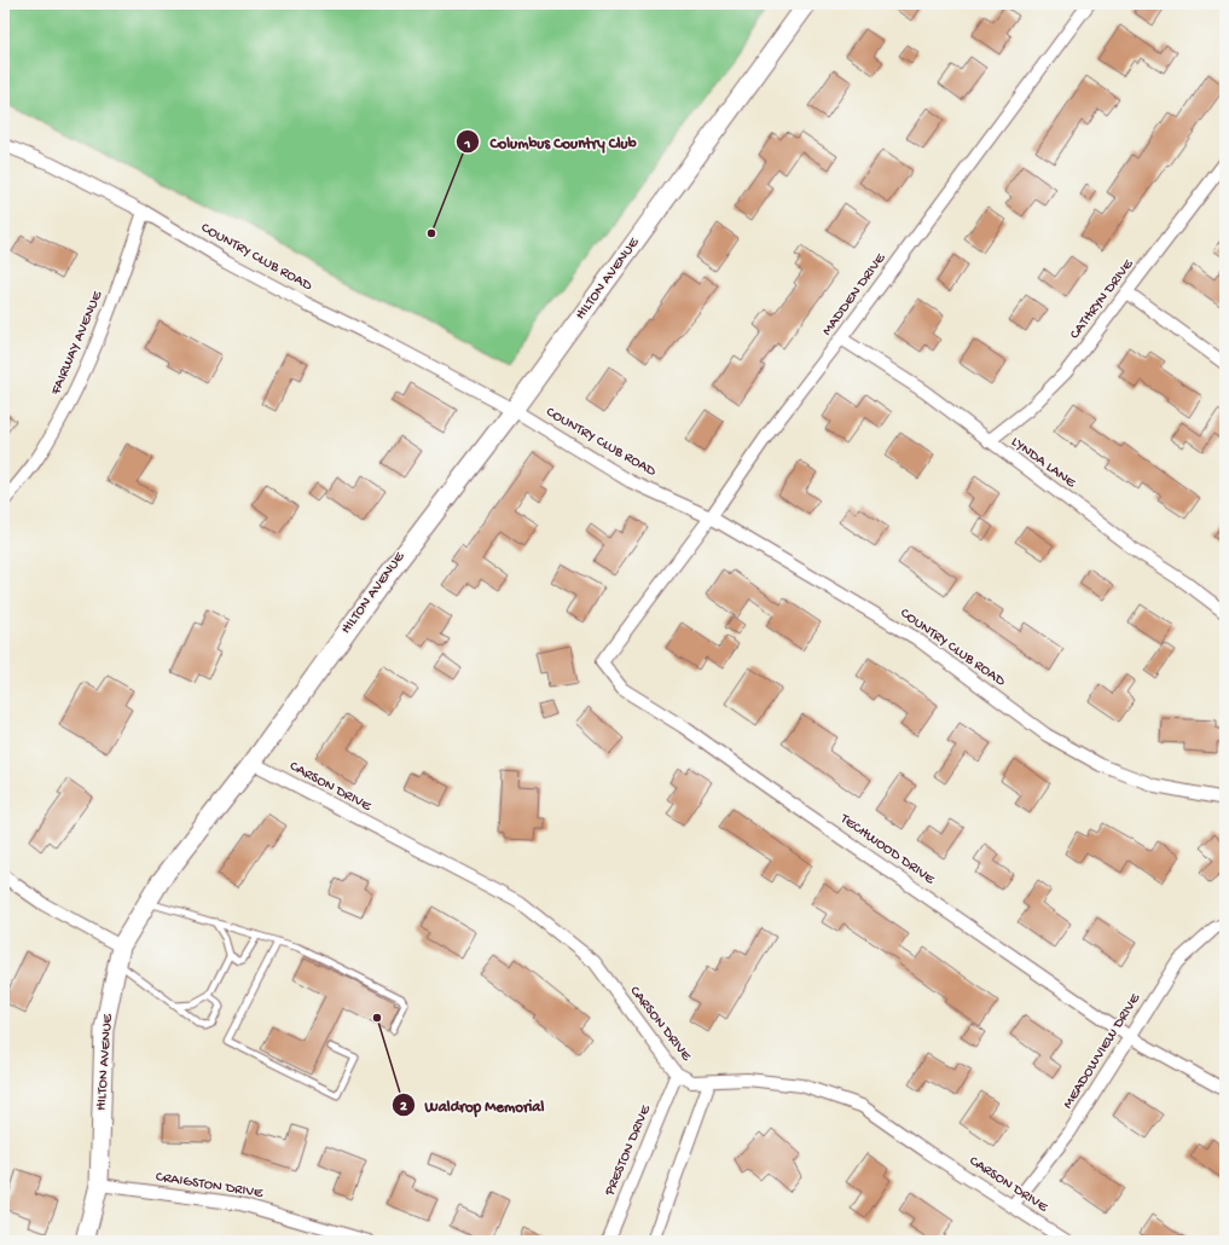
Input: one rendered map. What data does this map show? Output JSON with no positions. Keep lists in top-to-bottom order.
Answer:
{
  "streets": {
    "street": [
      "COUNTRY CLUB ROAD",
      "HILTON AVENUE",
      "MADDEN DRIVE",
      "CATHRYN DRIVE",
      "FAIRWAY AVENUE",
      "LYNDA LANE",
      "CARSON DRIVE",
      "TECHWOOD DRIVE",
      "MEADOWVIEW DRIVE",
      "PRESTON DRIVE",
      "CRAIGSTON DRIVE"
    ]
  },
  "crossings": [
    ["COUNTRY CLUB ROAD", "HILTON AVENUE"],
    ["COUNTRY CLUB ROAD", "MADDEN DRIVE"],
    ["COUNTRY CLUB ROAD", "FAIRWAY AVENUE"],
    ["HILTON AVENUE", "CARSON DRIVE"],
    ["HILTON AVENUE", "CRAIGSTON DRIVE"],
    ["MADDEN DRIVE", "LYNDA LANE"],
    ["MADDEN DRIVE", "TECHWOOD DRIVE"],
    ["CATHRYN DRIVE", "LYNDA LANE"],
    ["CARSON DRIVE", "MEADOWVIEW DRIVE"],
    ["CARSON DRIVE", "PRESTON DRIVE"],
    ["TECHWOOD DRIVE", "MEADOWVIEW DRIVE"]
  ],
  "places": ["Columbus Country Club", "Waldrop Memorial"]
}
